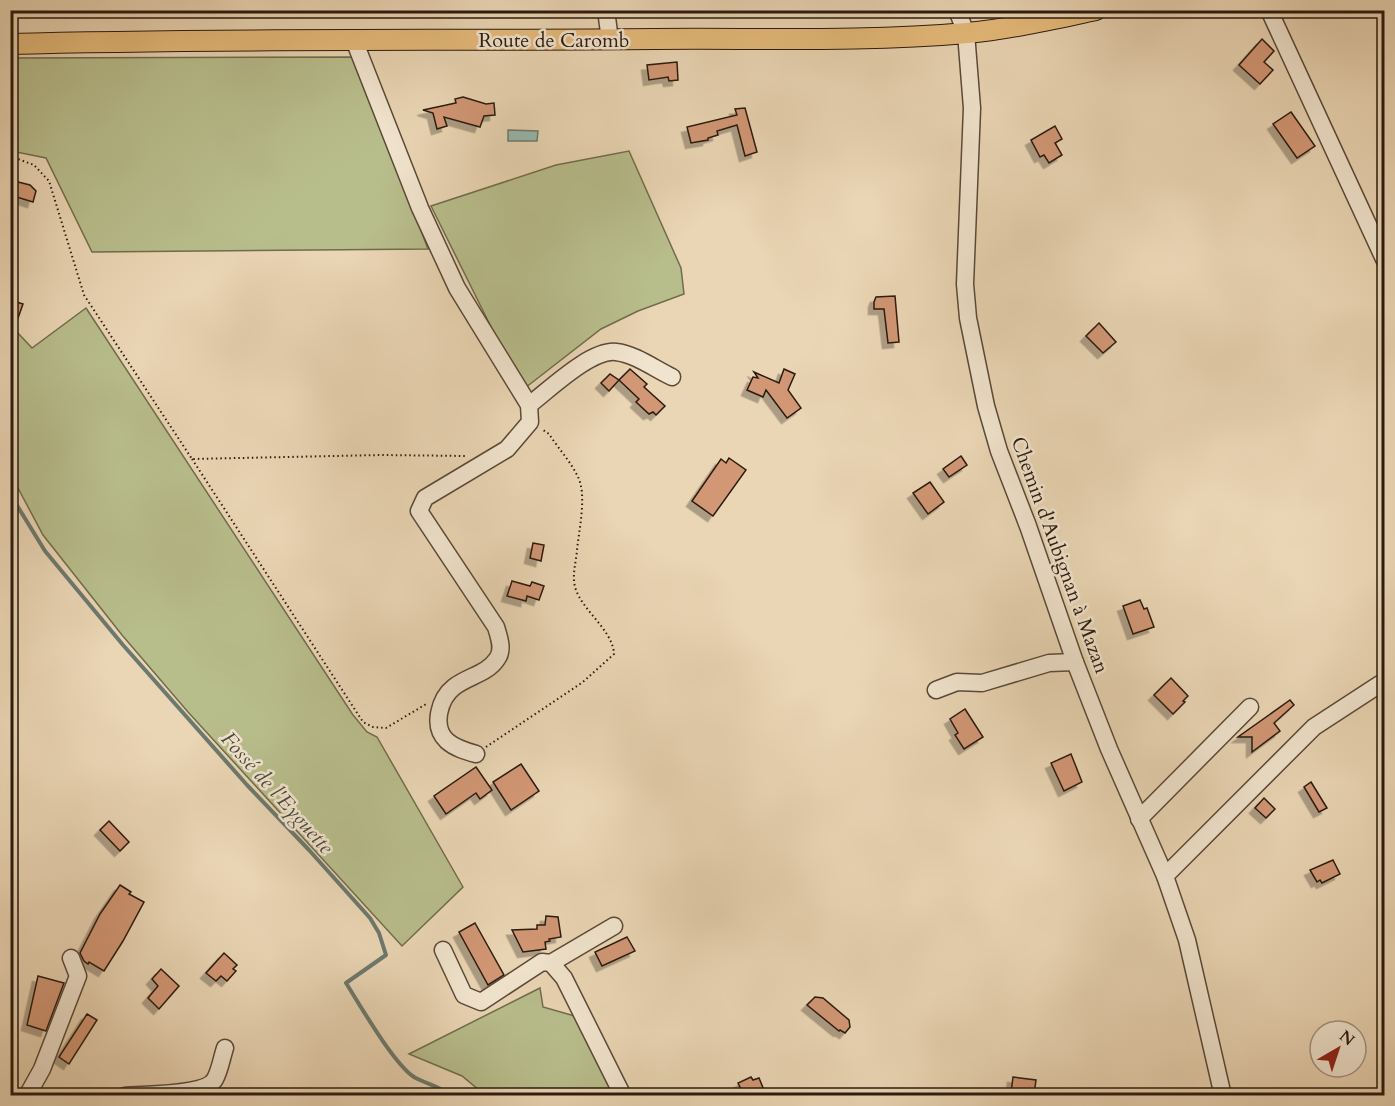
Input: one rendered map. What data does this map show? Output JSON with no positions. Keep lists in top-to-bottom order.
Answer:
{
  "streets": {
    "main road": ["Route de Caromb"],
    "street": ["Chemin d'Aubignan à Mazan"]
  },
  "crossings": [
    ["Route de Caromb", "Chemin d'Aubignan à Mazan"]
  ],
  "water": ["Fossé de l'Eyguette"],
  "north": "top right"
}
